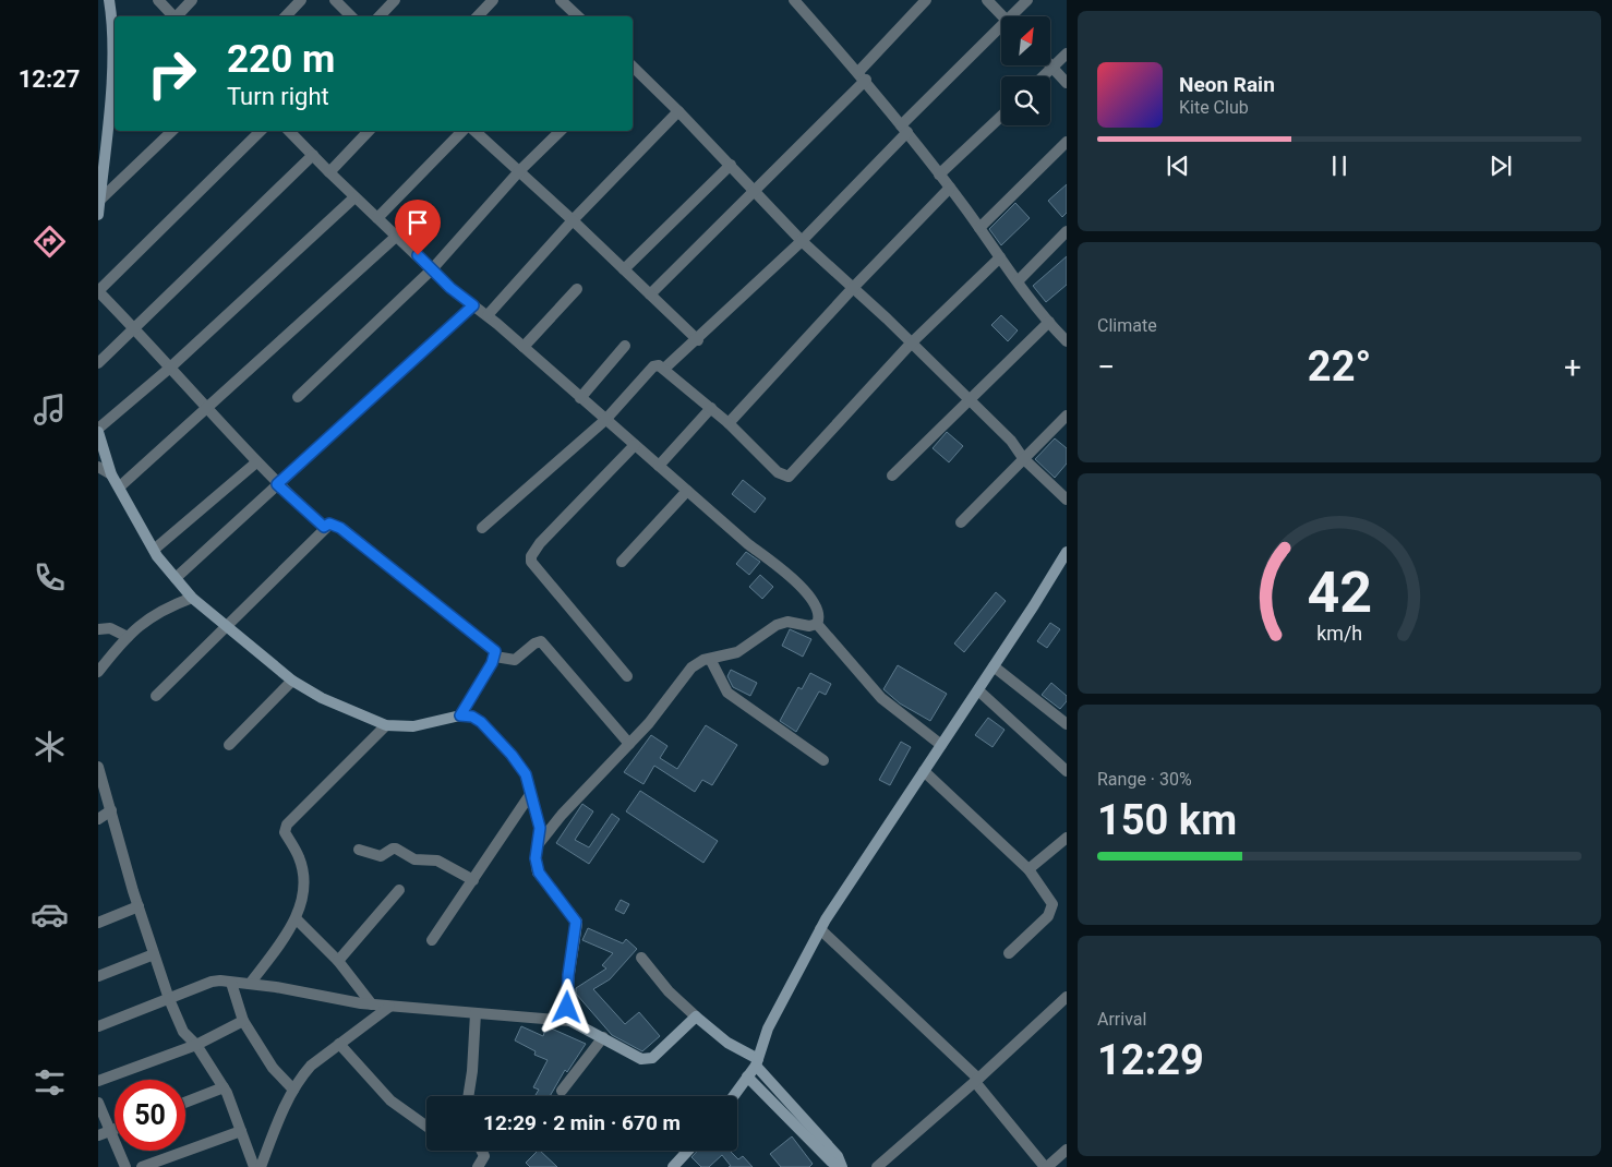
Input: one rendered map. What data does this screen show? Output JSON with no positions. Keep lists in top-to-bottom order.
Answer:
{
  "north": "top right",
  "page": {
    "tabs": "12:27",
    "turn": ["220 m", "Turn right"],
    "song": ["Neon Rain", "Kite Club"],
    "tile": [
      "Climate",
      ["Range · 30%", "150 km"],
      ["Arrival", "12:29"]
    ],
    "heat": ["−", "22°", "+"],
    "limit": "50",
    "trip": "12:29 · 2 min · 670 m",
    "gauge": ["42", "km/h"]
  }
}
